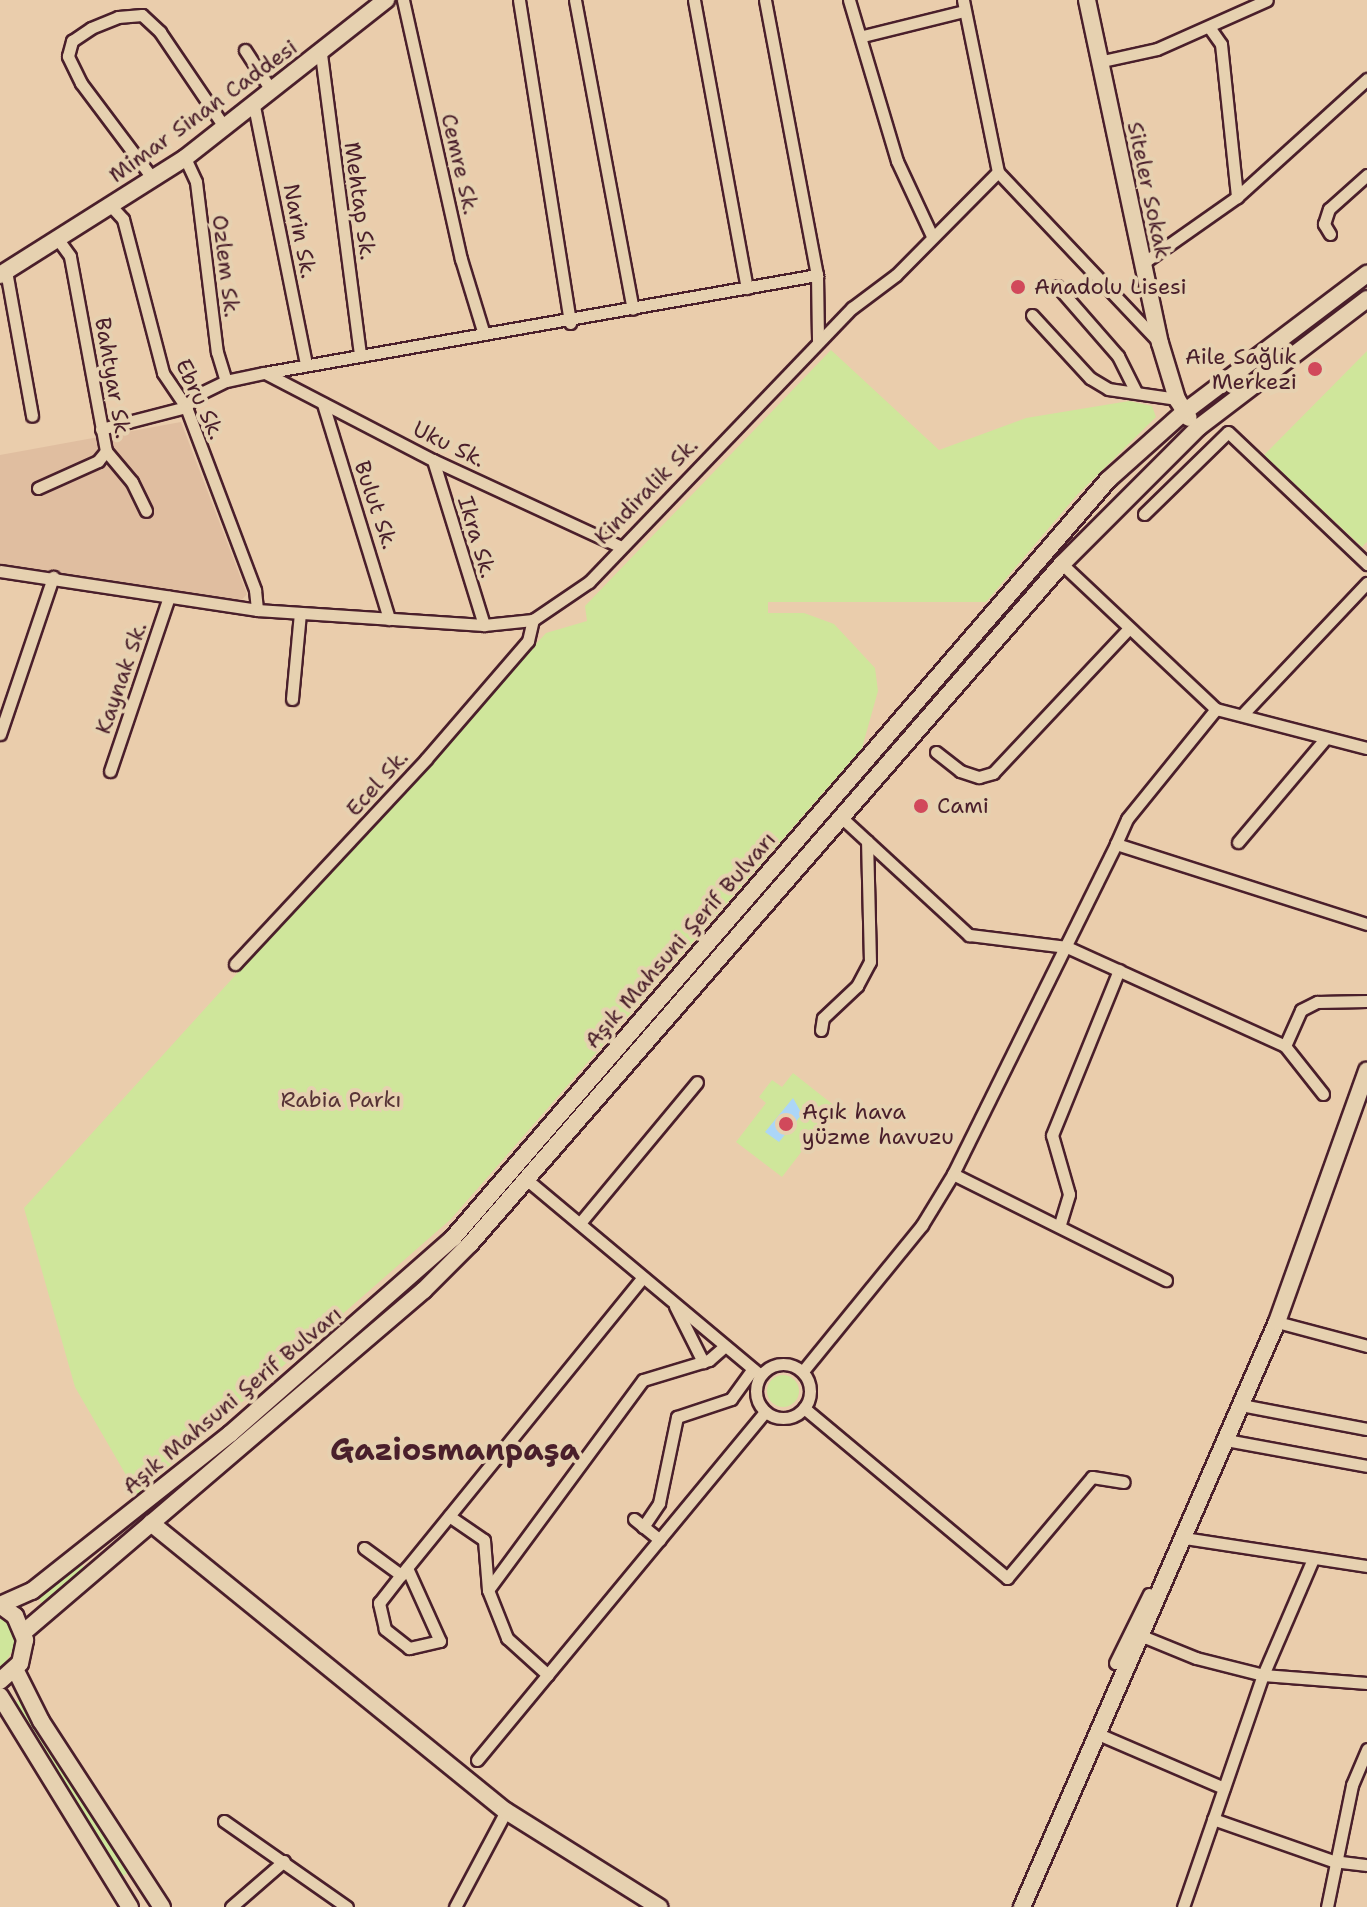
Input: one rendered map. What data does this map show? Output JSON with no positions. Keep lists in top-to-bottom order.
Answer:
{
  "streets": {
    "main road": ["Mimar Sinan Caddesi", "Siteler Sokak", "Aşık Mahsuni Şerif Bulvarı"],
    "street": [
      "Cemre Sk.",
      "Mehtap Sk.",
      "Narin Sk.",
      "Ozlem Sk.",
      "Bahtyar Sk.",
      "Ebru Sk.",
      "Uku Sk.",
      "Kindiralik Sk.",
      "Bulut Sk.",
      "Ikra Sk.",
      "Kaynak Sk.",
      "Ecel Sk."
    ]
  },
  "crossings": [
    ["Mimar Sinan Caddesi", "Mehtap Sk."],
    ["Mimar Sinan Caddesi", "Narin Sk."],
    ["Mimar Sinan Caddesi", "Ozlem Sk."],
    ["Mimar Sinan Caddesi", "Bahtyar Sk."],
    ["Mimar Sinan Caddesi", "Ebru Sk."],
    ["Siteler Sokak", "Aşık Mahsuni Şerif Bulvarı"],
    ["Ebru Sk.", "Kindiralik Sk."],
    ["Uku Sk.", "Kindiralik Sk."],
    ["Uku Sk.", "Bulut Sk."],
    ["Uku Sk.", "Ikra Sk."],
    ["Kindiralik Sk.", "Bulut Sk."],
    ["Kindiralik Sk.", "Ikra Sk."],
    ["Kindiralik Sk.", "Kaynak Sk."],
    ["Kindiralik Sk.", "Ecel Sk."]
  ],
  "districts": ["Gaziosmanpaşa"],
  "parks": ["Rabia Parkı"],
  "places": [
    "Anadolu Lisesi",
    "Aile Sağlık Merkezi",
    "Cami",
    "Açık hava yüzme havuzu"
  ]
}
